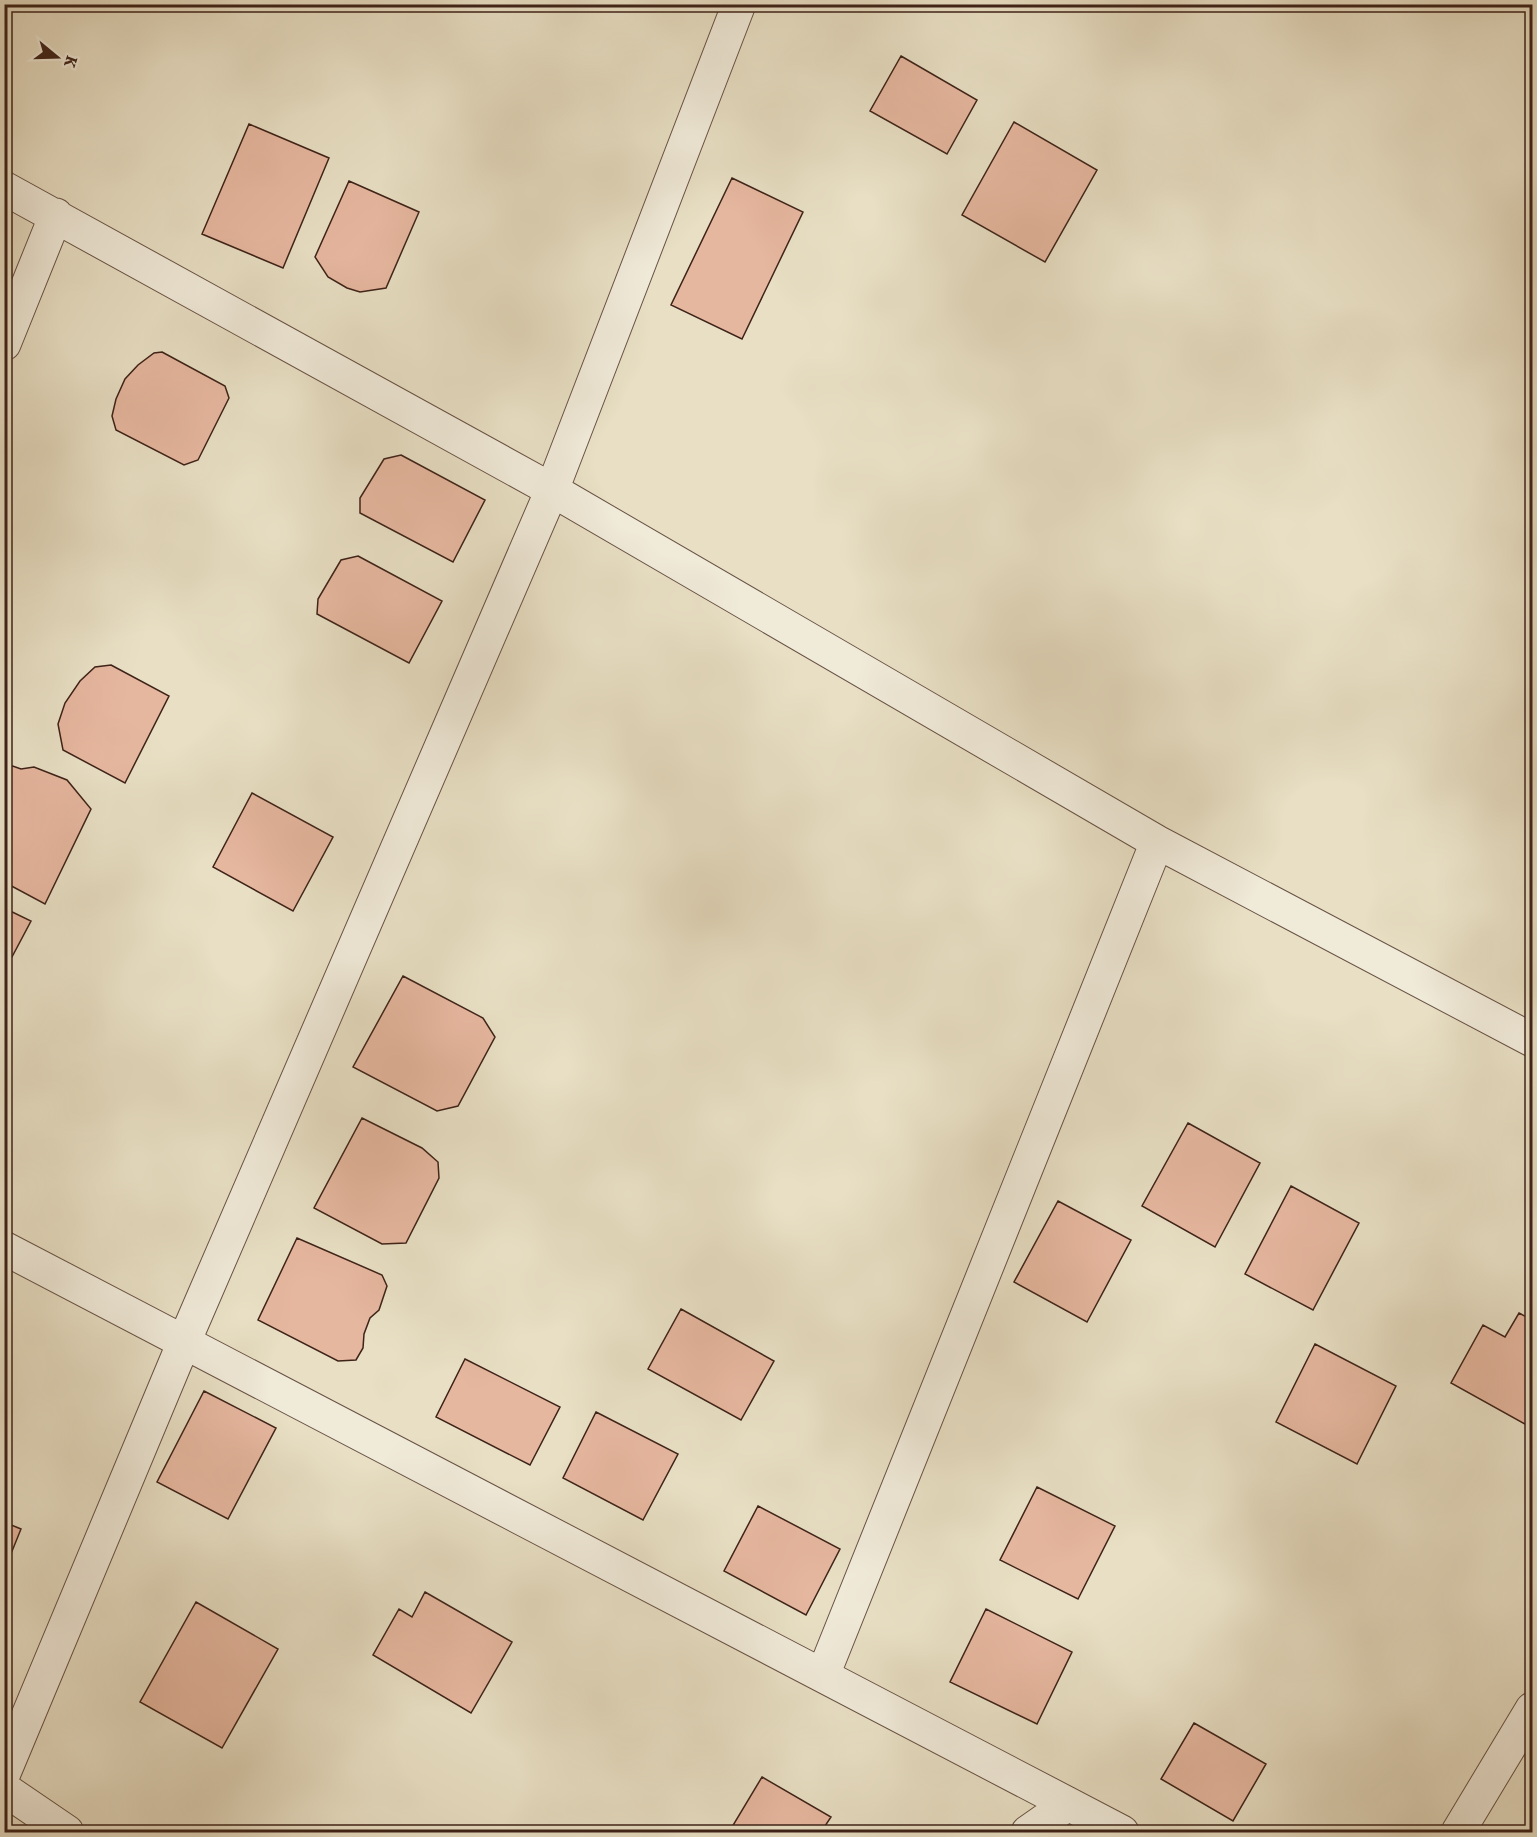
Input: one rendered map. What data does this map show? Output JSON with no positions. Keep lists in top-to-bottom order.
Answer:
{
  "north": "right"
}
